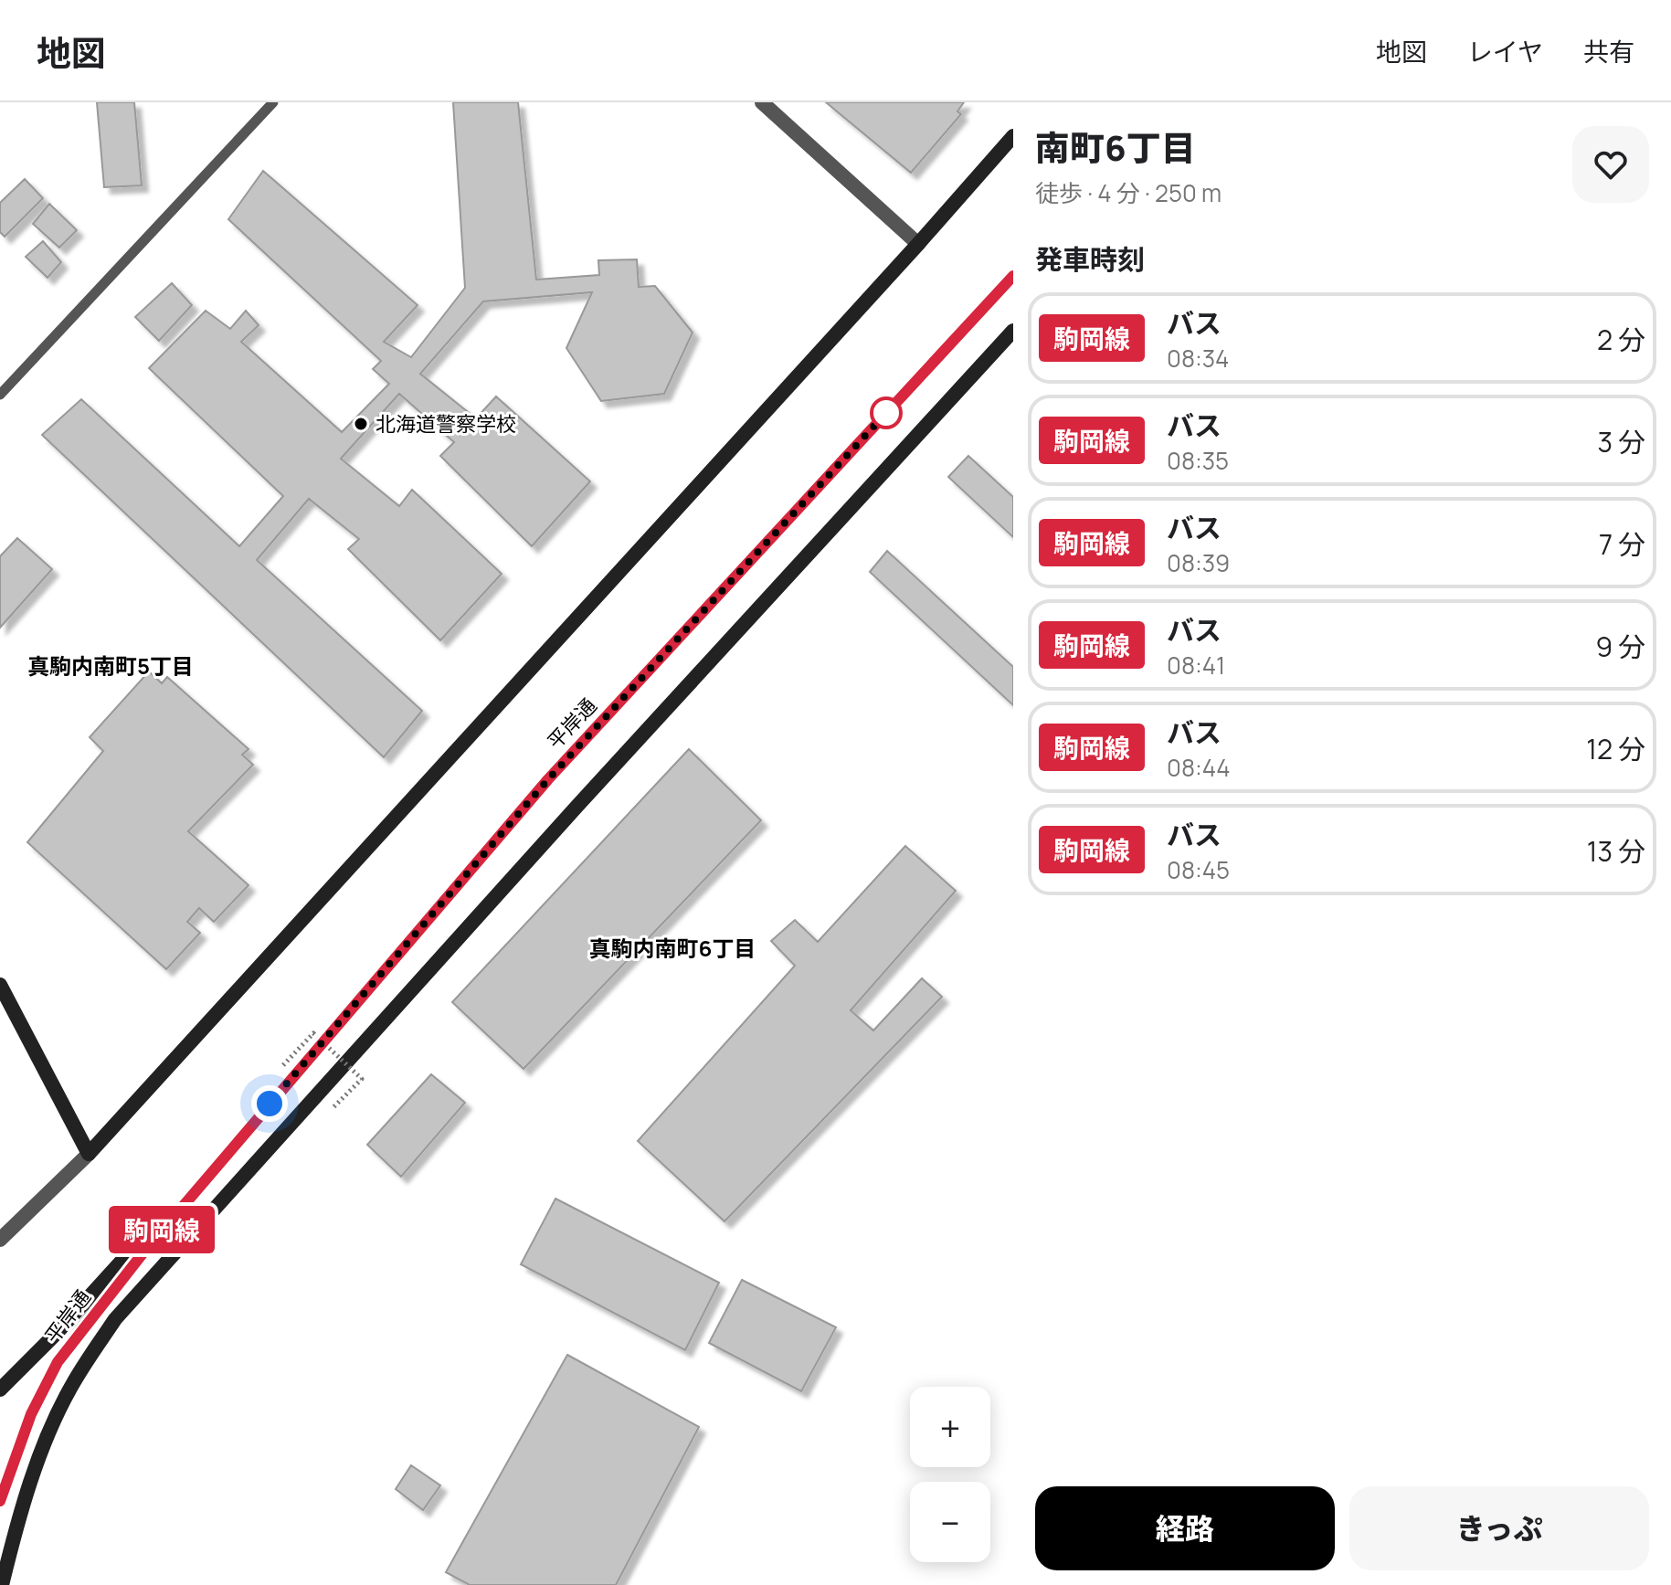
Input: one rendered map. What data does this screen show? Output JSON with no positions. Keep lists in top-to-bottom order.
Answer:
{
  "streets": {
    "street": ["平岸通"]
  },
  "districts": ["真駒内南町5丁目", "真駒内南町6丁目"],
  "places": ["北海道警察学校"],
  "lines": ["bus line 駒岡線"],
  "page": {
    "header": "地図",
    "nav": ["地図", "レイヤ", "共有"],
    "on_map": "駒岡線",
    "heading": [
      ["南町6丁目", "徒歩 · 4 分 · 250 m"],
      "発車時刻"
    ],
    "list": [
      {
        "mark": "駒岡線",
        "name": "バス",
        "note": "08:34",
        "value": "2 分"
      },
      {
        "mark": "駒岡線",
        "name": "バス",
        "note": "08:35",
        "value": "3 分"
      },
      {
        "mark": "駒岡線",
        "name": "バス",
        "note": "08:39",
        "value": "7 分"
      },
      {
        "mark": "駒岡線",
        "name": "バス",
        "note": "08:41",
        "value": "9 分"
      },
      {
        "mark": "駒岡線",
        "name": "バス",
        "note": "08:44",
        "value": "12 分"
      },
      {
        "mark": "駒岡線",
        "name": "バス",
        "note": "08:45",
        "value": "13 分"
      }
    ],
    "map_buttons": ["+", "−"],
    "buttons": ["経路", "きっぷ"]
  }
}
